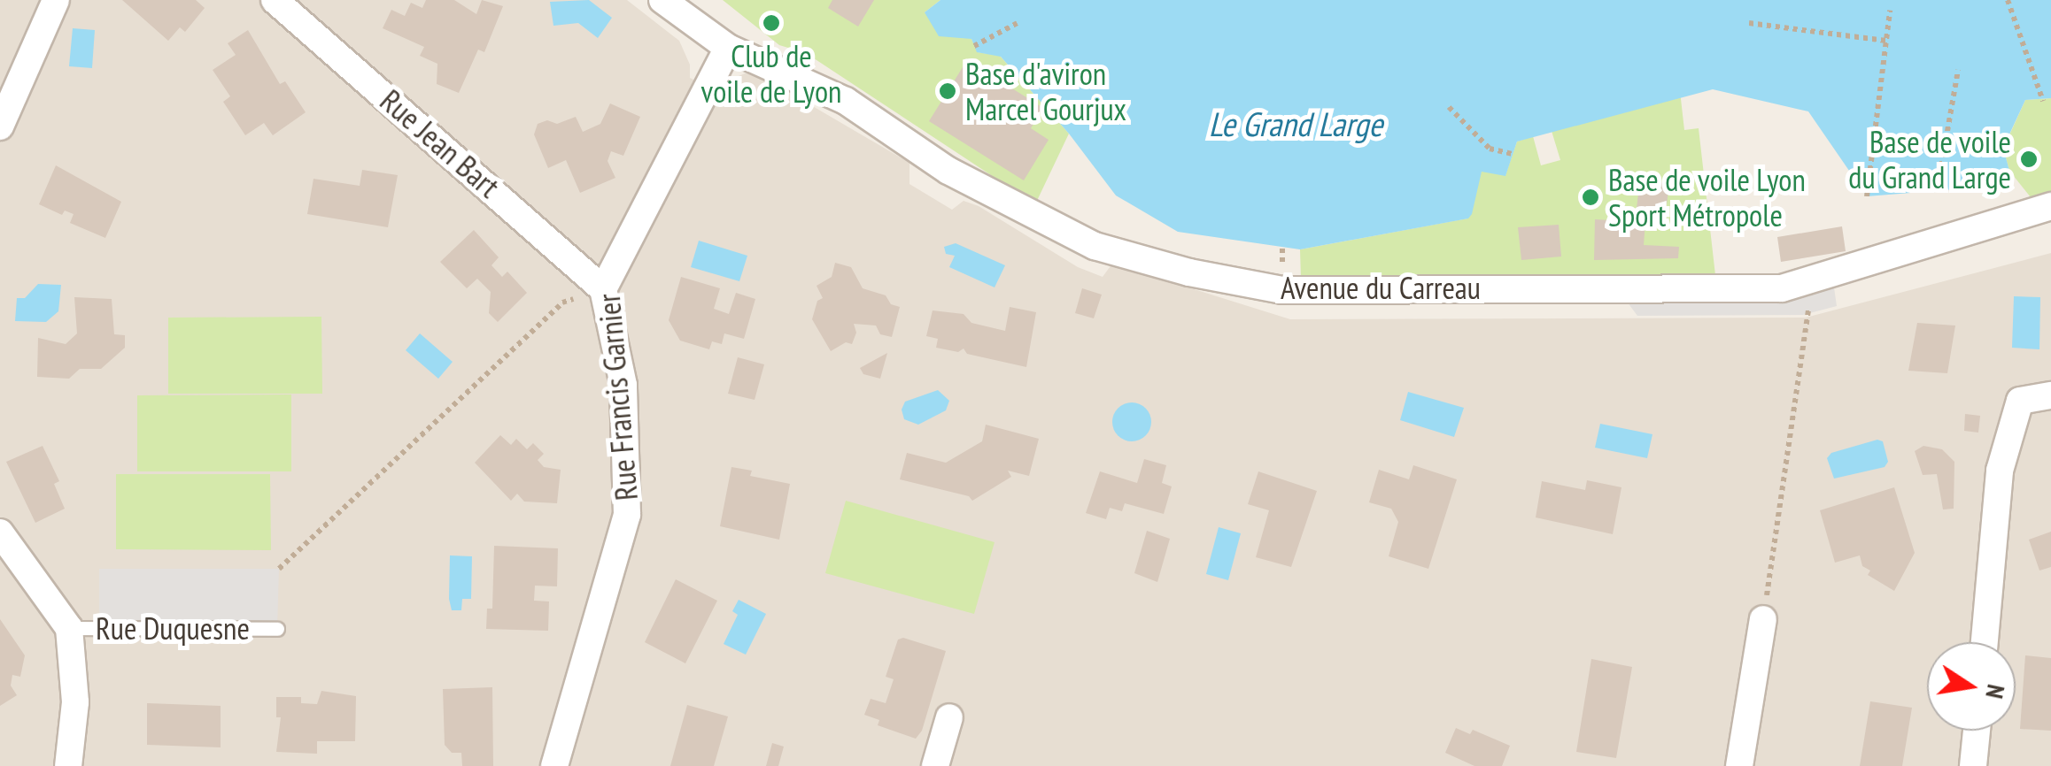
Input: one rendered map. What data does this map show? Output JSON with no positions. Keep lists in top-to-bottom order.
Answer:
{
  "streets": {
    "street": [
      "Rue Jean Bart",
      "Avenue du Carreau",
      "Rue Francis Garnier",
      "Rue Duquesne"
    ]
  },
  "crossings": [
    ["Rue Jean Bart", "Rue Francis Garnier"],
    ["Avenue du Carreau", "Rue Francis Garnier"]
  ],
  "water": ["Le Grand Large"],
  "places": [
    "Club de voile de Lyon",
    "Base d'aviron Marcel Gourjux",
    "Base de voile du Grand Large",
    "Base de voile Lyon Sport Métropole"
  ],
  "north": "right"
}
